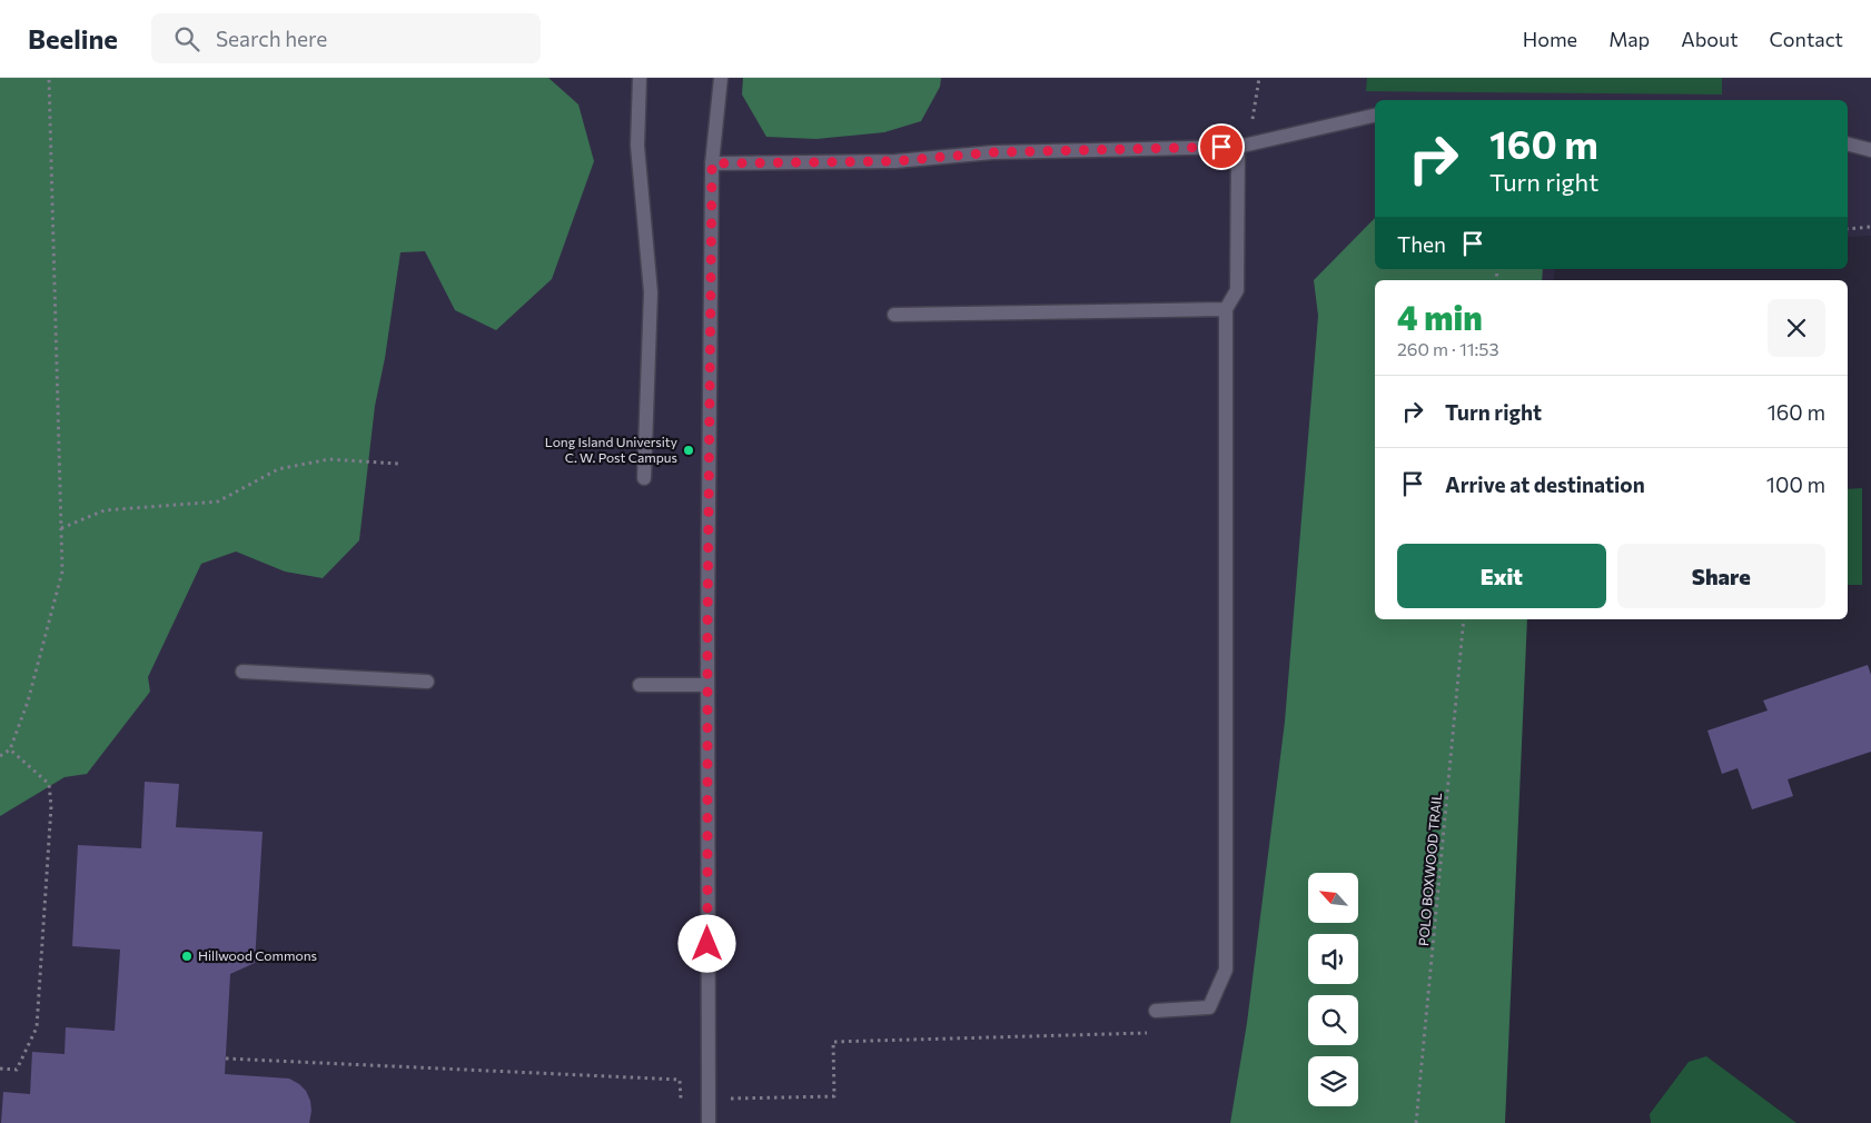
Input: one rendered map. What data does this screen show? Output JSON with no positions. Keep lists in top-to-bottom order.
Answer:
{
  "streets": {
    "path": ["POLO BOXWOOD TRAIL"]
  },
  "places": ["Long Island University C. W. Post Campus", "Hillwood Commons"],
  "north": "top left",
  "page": {
    "header": "Beeline",
    "search": "Search here",
    "nav": [
      "Home",
      "Map",
      "About",
      "Contact"
    ],
    "turn": ["160 m", "Turn right"],
    "then": "Then",
    "heading": ["4 min", "260 m · 11:53"],
    "list": [
      {
        "name": "Turn right",
        "value": "160 m"
      },
      {
        "name": "Arrive at destination",
        "value": "100 m"
      }
    ],
    "buttons": ["Exit", "Share"]
  }
}
